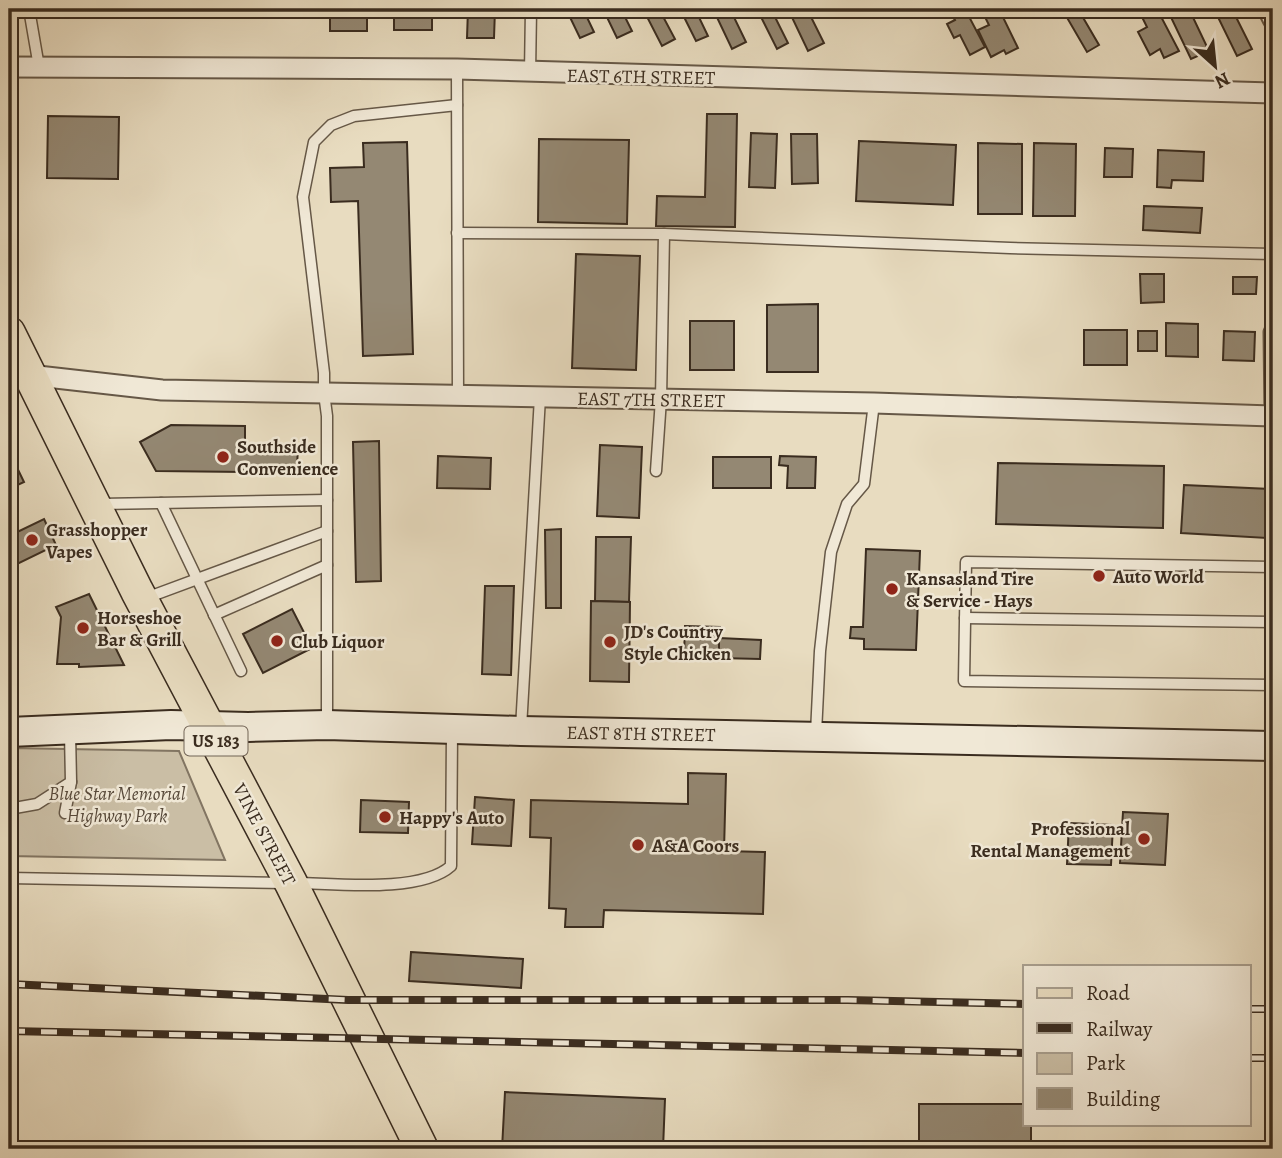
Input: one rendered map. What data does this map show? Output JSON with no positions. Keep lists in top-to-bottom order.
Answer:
{
  "streets": {
    "main road": ["EAST 8TH STREET", "US 183", "VINE STREET"],
    "street": ["EAST 6TH STREET", "EAST 7TH STREET"]
  },
  "crossings": [
    ["EAST 7TH STREET", "VINE STREET"],
    ["EAST 8TH STREET", "VINE STREET"]
  ],
  "parks": ["Blue Star Memorial Highway Park"],
  "places": [
    "Southside Convenience",
    "Grasshopper Vapes",
    "Auto World",
    "Kansasland Tire & Service - Hays",
    "Horseshoe Bar & Grill",
    "Club Liquor",
    "JD's Country Style Chicken",
    "Happy's Auto",
    "Professional Rental Management",
    "A&A Coors"
  ],
  "legend": [
    "Road",
    "Railway",
    "Park",
    "Building"
  ],
  "north": "bottom right"
}
